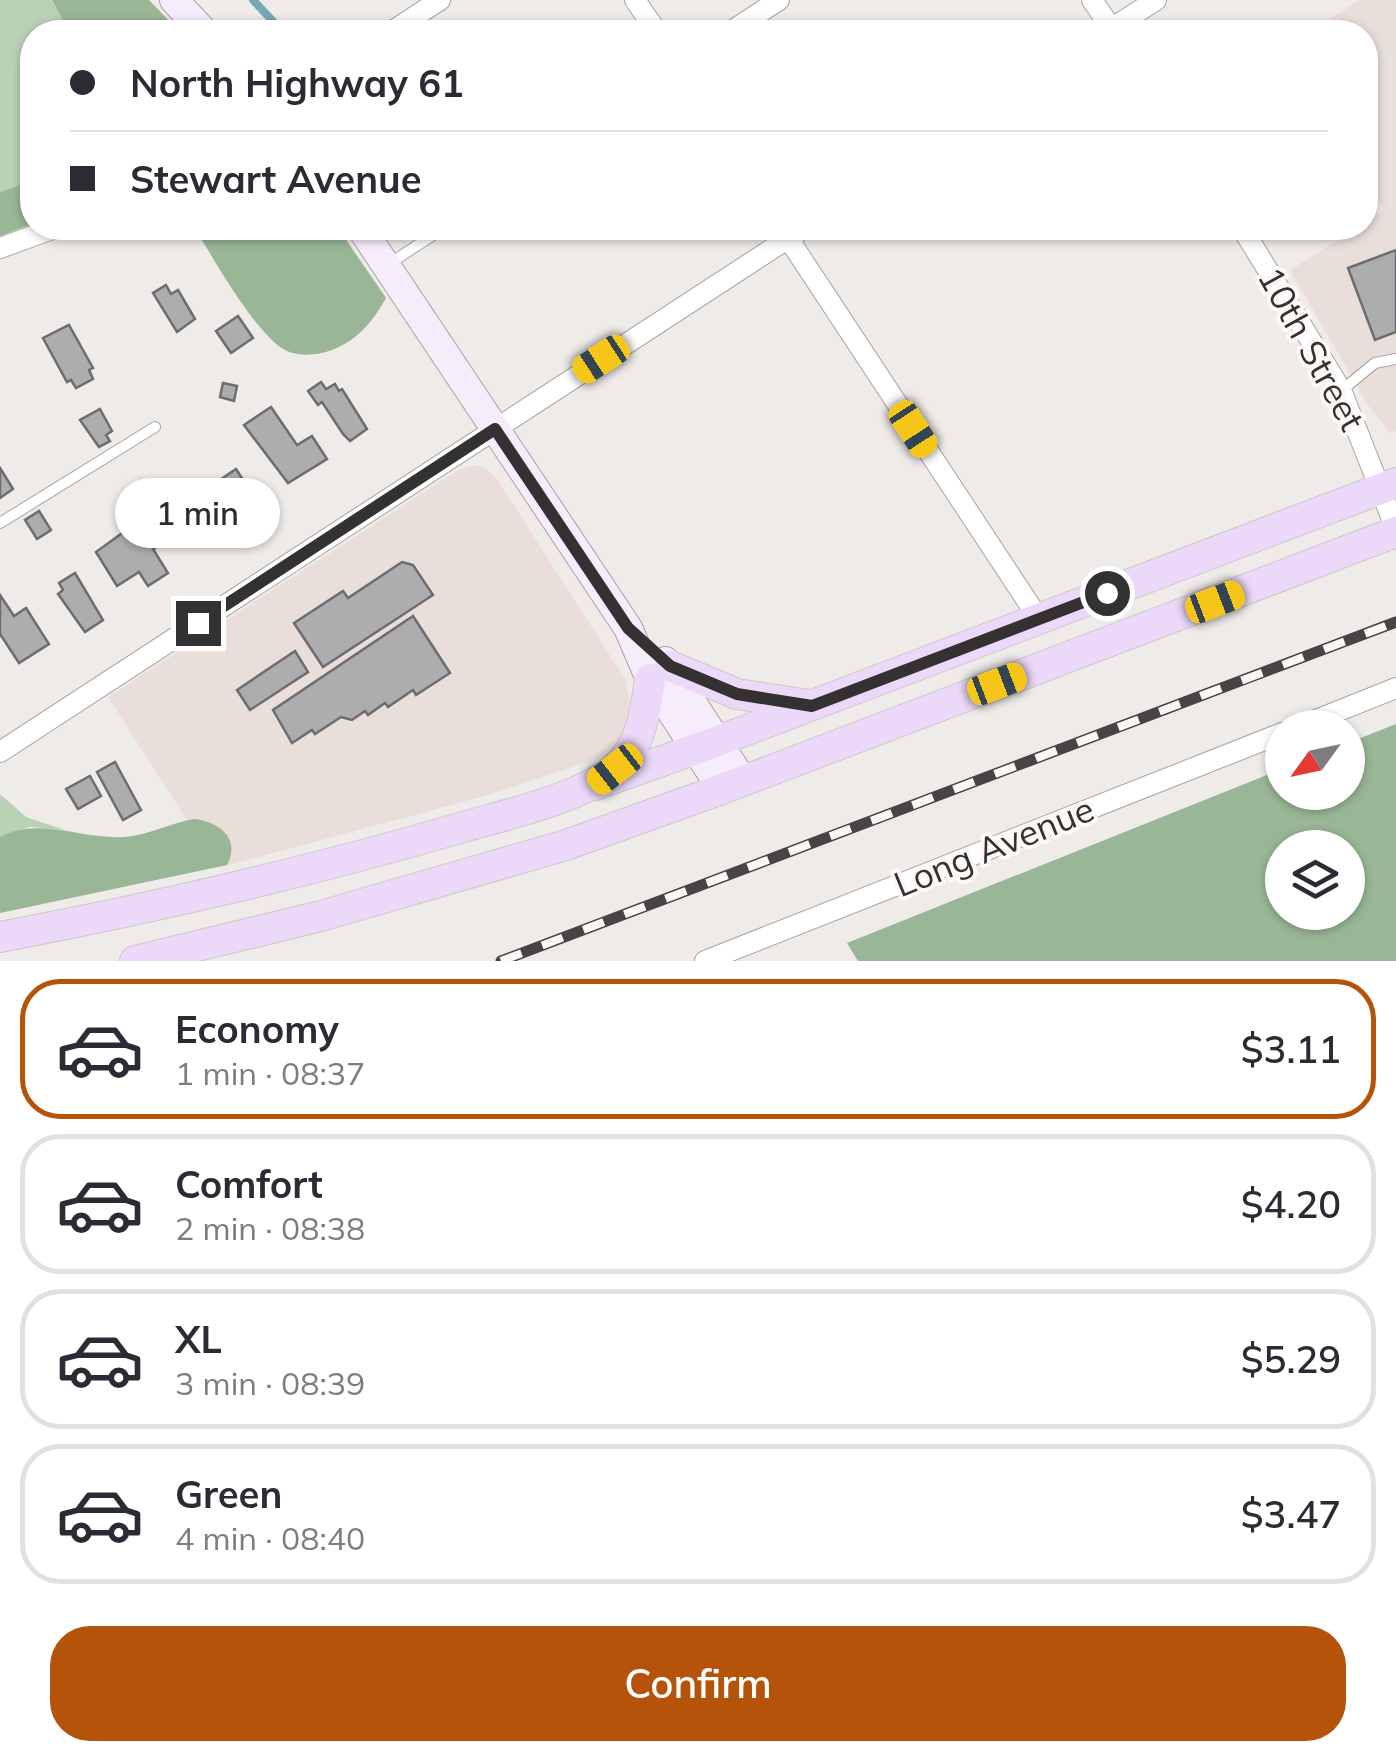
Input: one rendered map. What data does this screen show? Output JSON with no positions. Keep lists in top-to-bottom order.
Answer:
{
  "streets": {
    "street": ["10th Street", "Long Avenue"]
  },
  "north": "bottom left",
  "page": {
    "banner": ["North Highway 61", "Stewart Avenue"],
    "bubble": "1 min",
    "list": [
      {
        "name": "Economy",
        "note": "1 min · 08:37",
        "value": "$3.11"
      },
      {
        "name": "Comfort",
        "note": "2 min · 08:38",
        "value": "$4.20"
      },
      {
        "name": "XL",
        "note": "3 min · 08:39",
        "value": "$5.29"
      },
      {
        "name": "Green",
        "note": "4 min · 08:40",
        "value": "$3.47"
      }
    ],
    "buttons": "Confirm"
  }
}
